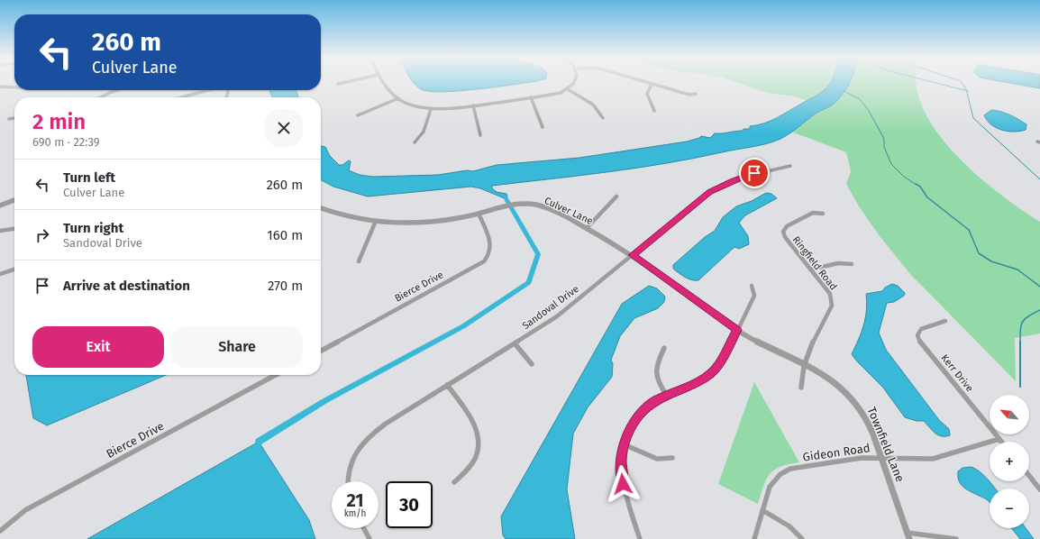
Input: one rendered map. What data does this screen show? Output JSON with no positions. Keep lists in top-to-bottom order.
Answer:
{
  "streets": {
    "street": [
      "Culver Lane",
      "Ringfield Road",
      "Bierce Drive",
      "Sandoval Drive",
      "Kerr Drive",
      "Townfield Lane",
      "Gideon Road"
    ]
  },
  "crossings": [
    ["Culver Lane", "Bierce Drive"],
    ["Culver Lane", "Sandoval Drive"],
    ["Culver Lane", "Townfield Lane"],
    ["Ringfield Road", "Townfield Lane"],
    ["Kerr Drive", "Gideon Road"],
    ["Townfield Lane", "Gideon Road"]
  ],
  "north": "top left",
  "page": {
    "turn": ["260 m", "Culver Lane"],
    "heading": ["2 min", "690 m · 22:39"],
    "list": [
      {
        "name": "Turn left",
        "note": "Culver Lane",
        "value": "260 m"
      },
      {
        "name": "Turn right",
        "note": "Sandoval Drive",
        "value": "160 m"
      },
      {
        "name": "Arrive at destination",
        "value": "270 m"
      }
    ],
    "buttons": ["Exit", "Share"],
    "map_buttons": ["+", "−"],
    "speed": "21 km/h",
    "limit": "30"
  }
}
